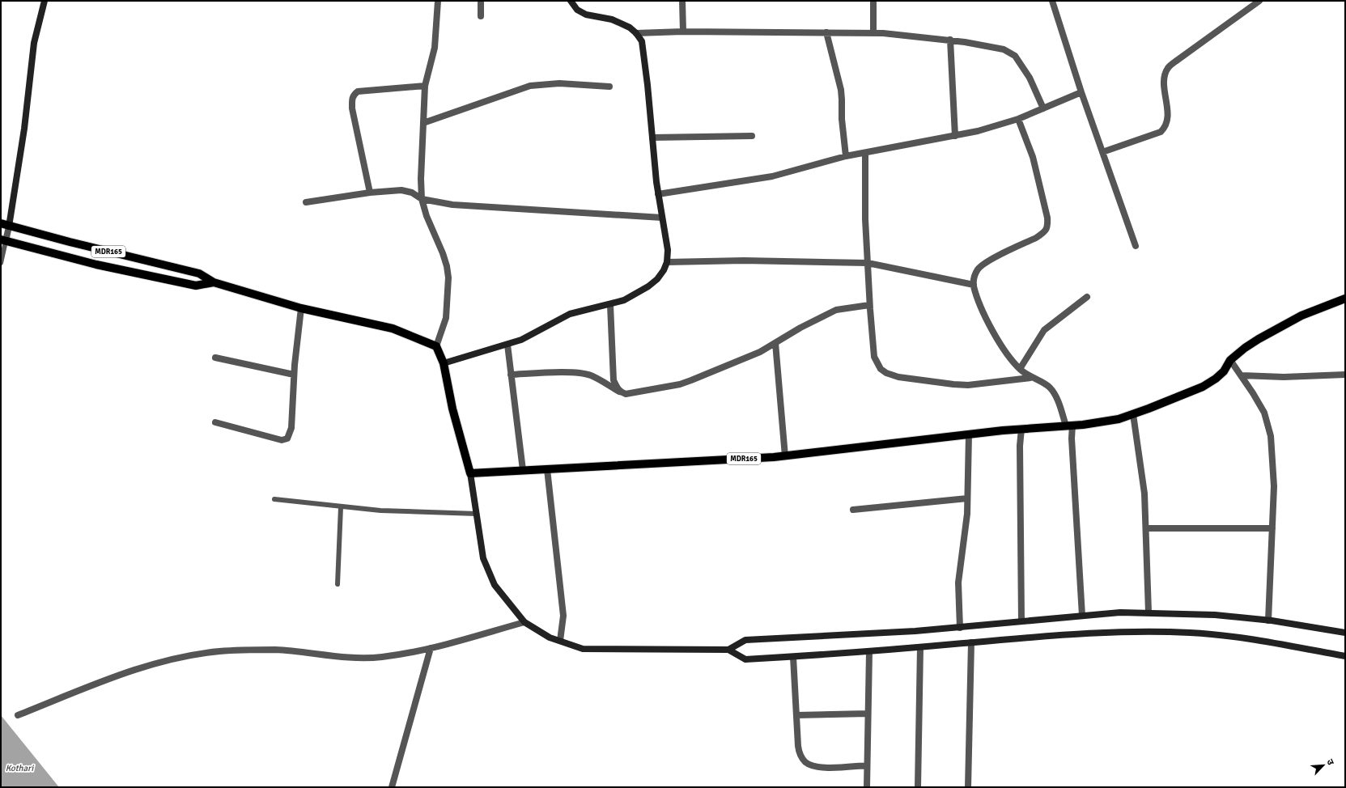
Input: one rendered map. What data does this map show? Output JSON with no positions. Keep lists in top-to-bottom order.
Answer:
{
  "streets": {
    "main road": ["MDR165"]
  },
  "water": ["Kothari"],
  "north": "top right"
}
